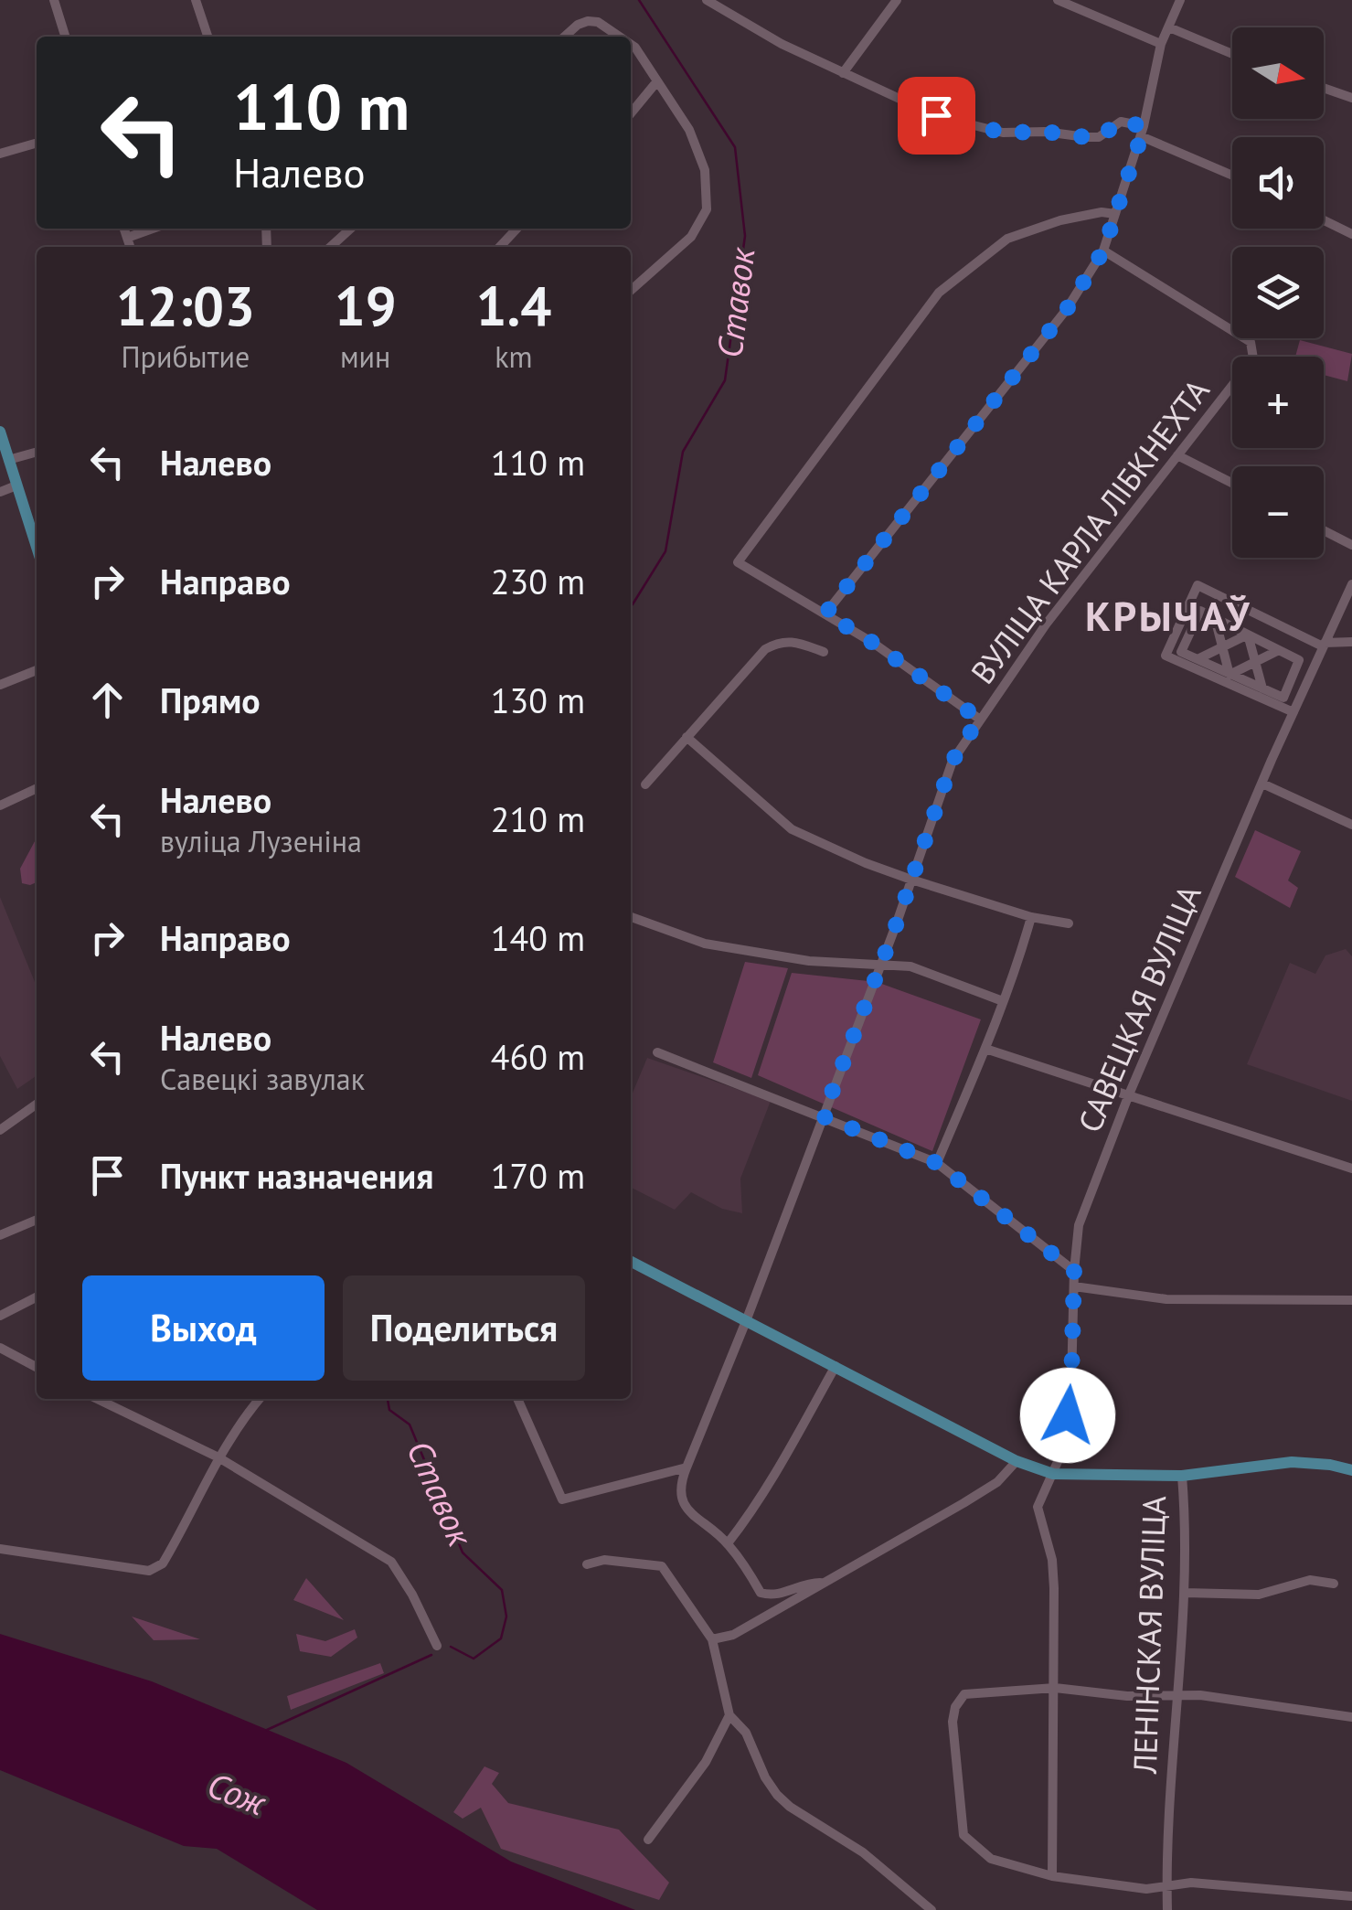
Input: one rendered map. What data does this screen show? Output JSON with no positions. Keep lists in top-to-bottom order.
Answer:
{
  "streets": {
    "main road": ["ЛЕНІНСКАЯ ВУЛІЦА"],
    "street": ["ВУЛІЦА КАРЛА ЛІБКНЕХТА", "САВЕЦКАЯ ВУЛІЦА"]
  },
  "crossings": [
    ["ВУЛІЦА КАРЛА ЛІБКНЕХТА", "ЛЕНІНСКАЯ ВУЛІЦА"],
    ["САВЕЦКАЯ ВУЛІЦА", "ЛЕНІНСКАЯ ВУЛІЦА"]
  ],
  "districts": ["КРЫЧАЎ"],
  "water": ["Ставок", "Сож"],
  "north": "right",
  "page": {
    "map_buttons": ["+", "−"],
    "turn": ["110 m", "Налево"],
    "eta": [
      "12:03",
      "Прибытие",
      "19",
      "мин",
      "1.4",
      "km"
    ],
    "list": [
      {
        "name": "Налево",
        "value": "110 m"
      },
      {
        "name": "Направо",
        "value": "230 m"
      },
      {
        "name": "Прямо",
        "value": "130 m"
      },
      {
        "name": "Налево",
        "note": "вуліца Лузеніна",
        "value": "210 m"
      },
      {
        "name": "Направо",
        "value": "140 m"
      },
      {
        "name": "Налево",
        "note": "Савецкі завулак",
        "value": "460 m"
      },
      {
        "name": "Пункт назначения",
        "value": "170 m"
      }
    ],
    "buttons": ["Выход", "Поделиться"]
  }
}
